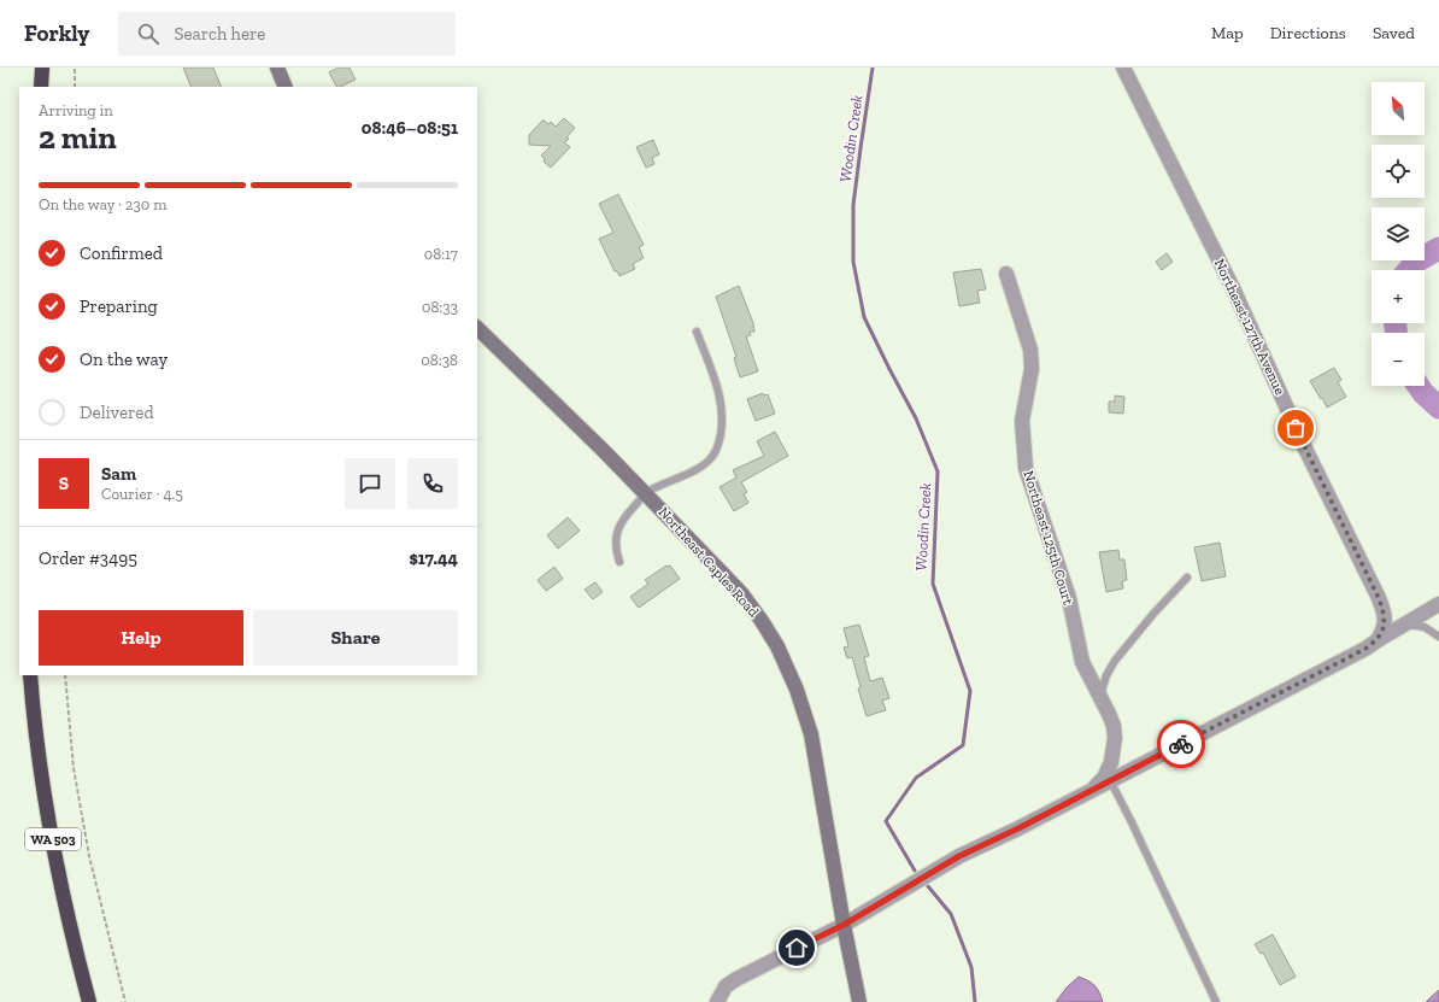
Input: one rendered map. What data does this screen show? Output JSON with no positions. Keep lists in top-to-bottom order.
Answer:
{
  "streets": {
    "highway": ["WA 503"],
    "main road": ["Northeast Caples Road"],
    "street": ["Northeast 127th Avenue", "Northeast 125th Court"]
  },
  "water": ["Woodin Creek"],
  "north": "top left",
  "page": {
    "header": "Forkly",
    "search": "Search here",
    "nav": ["Map", "Directions", "Saved"],
    "map_buttons": ["+", "−"],
    "heading": ["2 min", "Arriving in", "08:46–08:51"],
    "panel": [
      "Sam",
      "Courier · 4.5",
      "Order #3495",
      "$17.44"
    ],
    "bar": "On the way · 230 m",
    "list": [
      ["Confirmed", "08:17"],
      ["Preparing", "08:33"],
      ["On the way", "08:38"],
      "Delivered"
    ],
    "round": "S",
    "buttons": ["Help", "Share"]
  }
}
